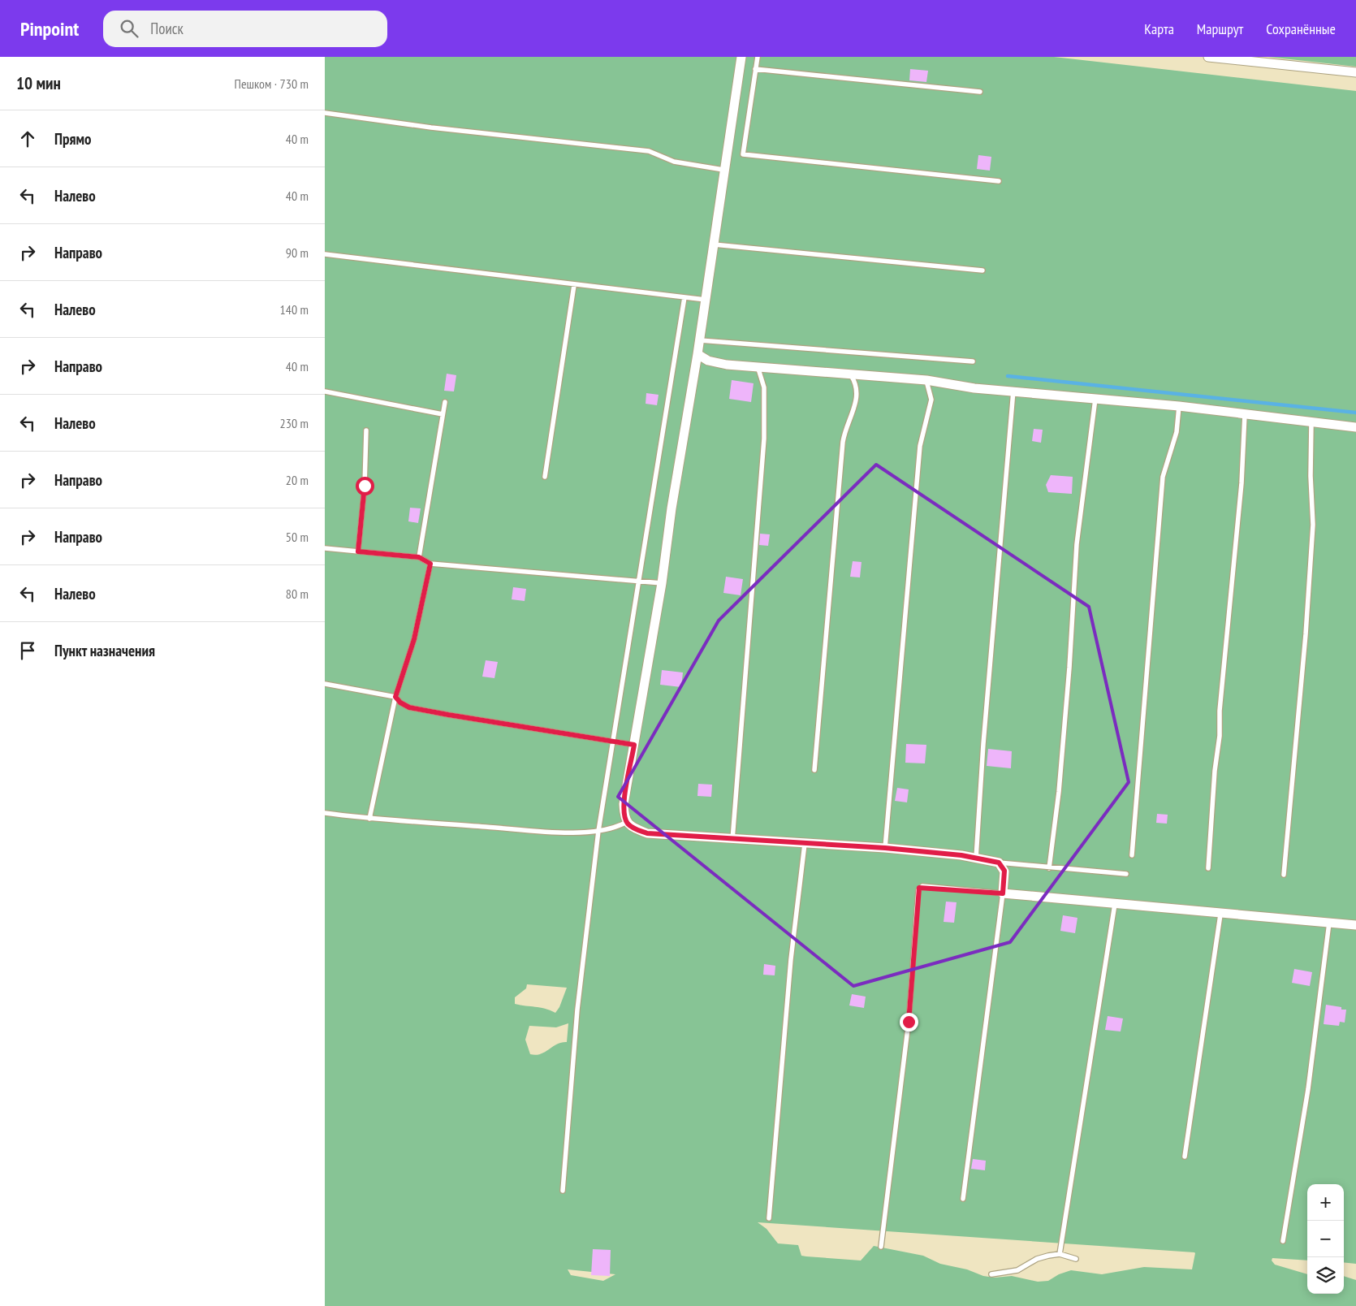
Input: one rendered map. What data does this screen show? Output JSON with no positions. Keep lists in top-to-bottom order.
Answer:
{
  "page": {
    "header": "Pinpoint",
    "search": "Поиск",
    "nav": ["Карта", "Маршрут", "Сохранённые"],
    "heading": ["10 мин", "Пешком · 730 m"],
    "list": [
      ["Прямо", "40 m"],
      ["Налево", "40 m"],
      ["Направо", "90 m"],
      ["Налево", "140 m"],
      ["Направо", "40 m"],
      ["Налево", "230 m"],
      ["Направо", "20 m"],
      ["Направо", "50 m"],
      ["Налево", "80 m"],
      "Пункт назначения"
    ],
    "map_buttons": ["+", "−"]
  }
}
